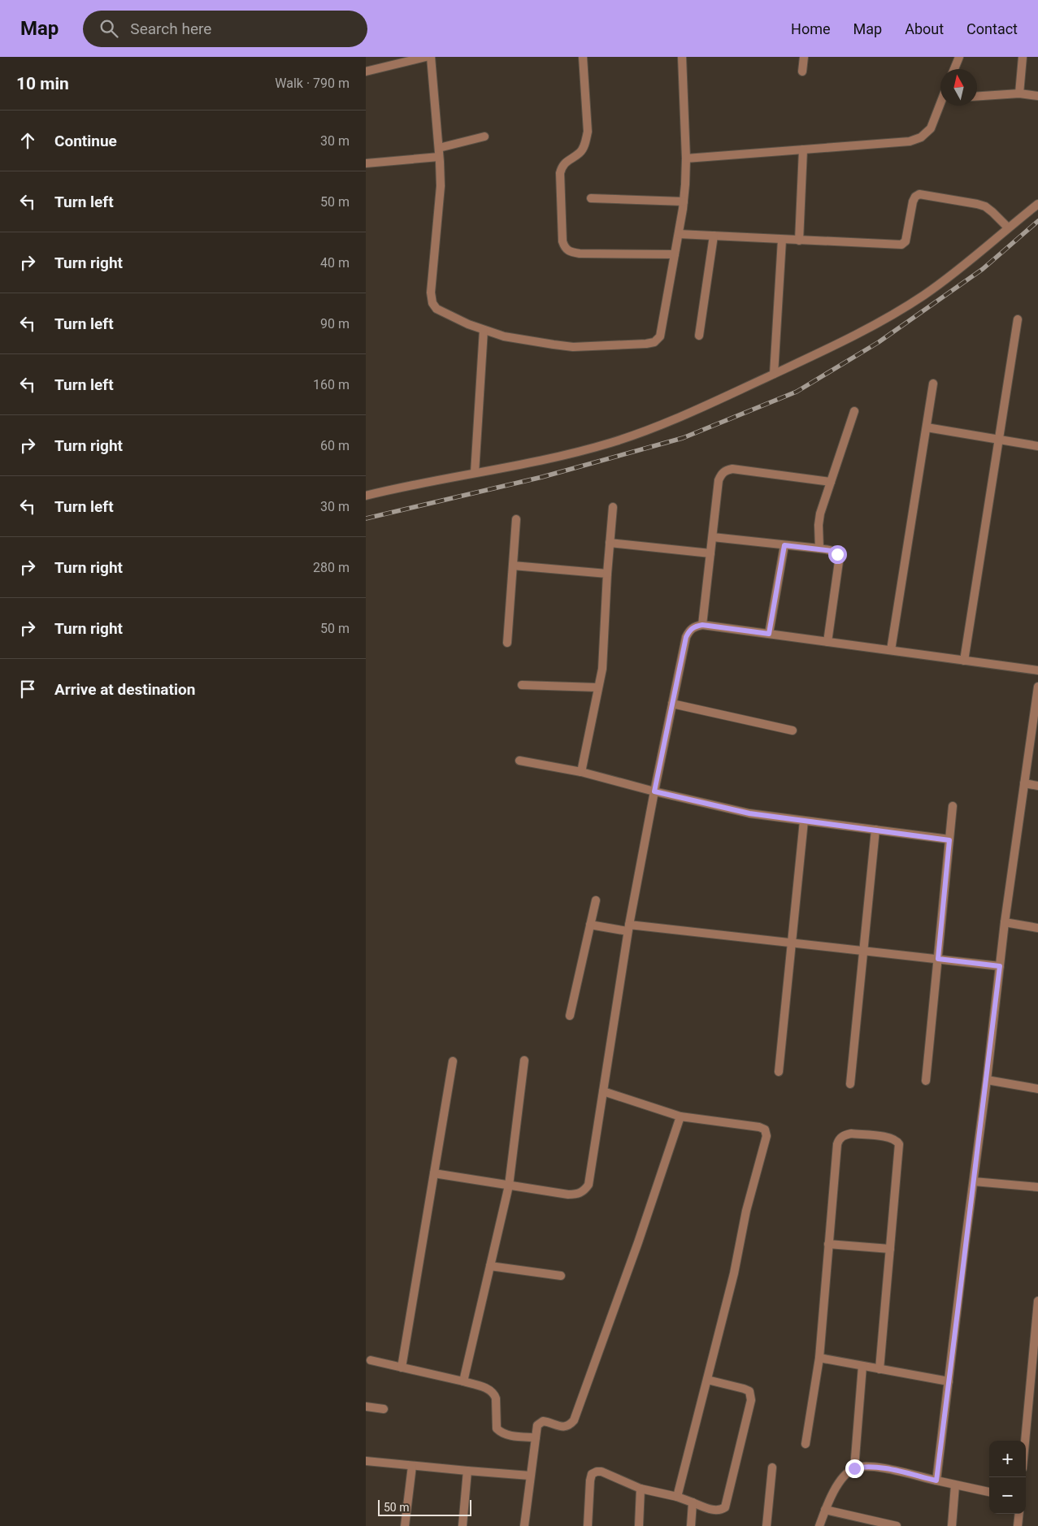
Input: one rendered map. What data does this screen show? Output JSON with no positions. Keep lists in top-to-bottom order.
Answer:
{
  "scale_bar": "50 m",
  "north": "top",
  "page": {
    "header": "Map",
    "search": "Search here",
    "nav": [
      "Home",
      "Map",
      "About",
      "Contact"
    ],
    "heading": ["10 min", "Walk · 790 m"],
    "list": [
      ["Continue", "30 m"],
      ["Turn left", "50 m"],
      ["Turn right", "40 m"],
      ["Turn left", "90 m"],
      ["Turn left", "160 m"],
      ["Turn right", "60 m"],
      ["Turn left", "30 m"],
      ["Turn right", "280 m"],
      ["Turn right", "50 m"],
      "Arrive at destination"
    ],
    "map_buttons": ["+", "−"],
    "scale": "50 m"
  }
}
